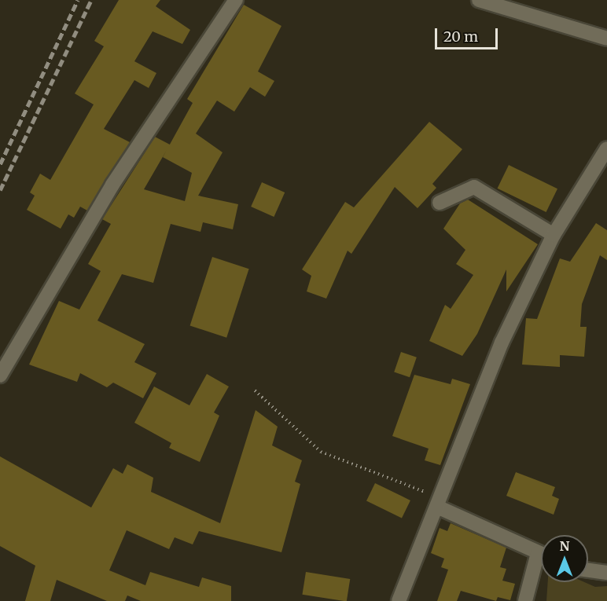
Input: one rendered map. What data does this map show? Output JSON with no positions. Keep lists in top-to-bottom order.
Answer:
{
  "scale_bar": "20 m",
  "north": "top"
}
